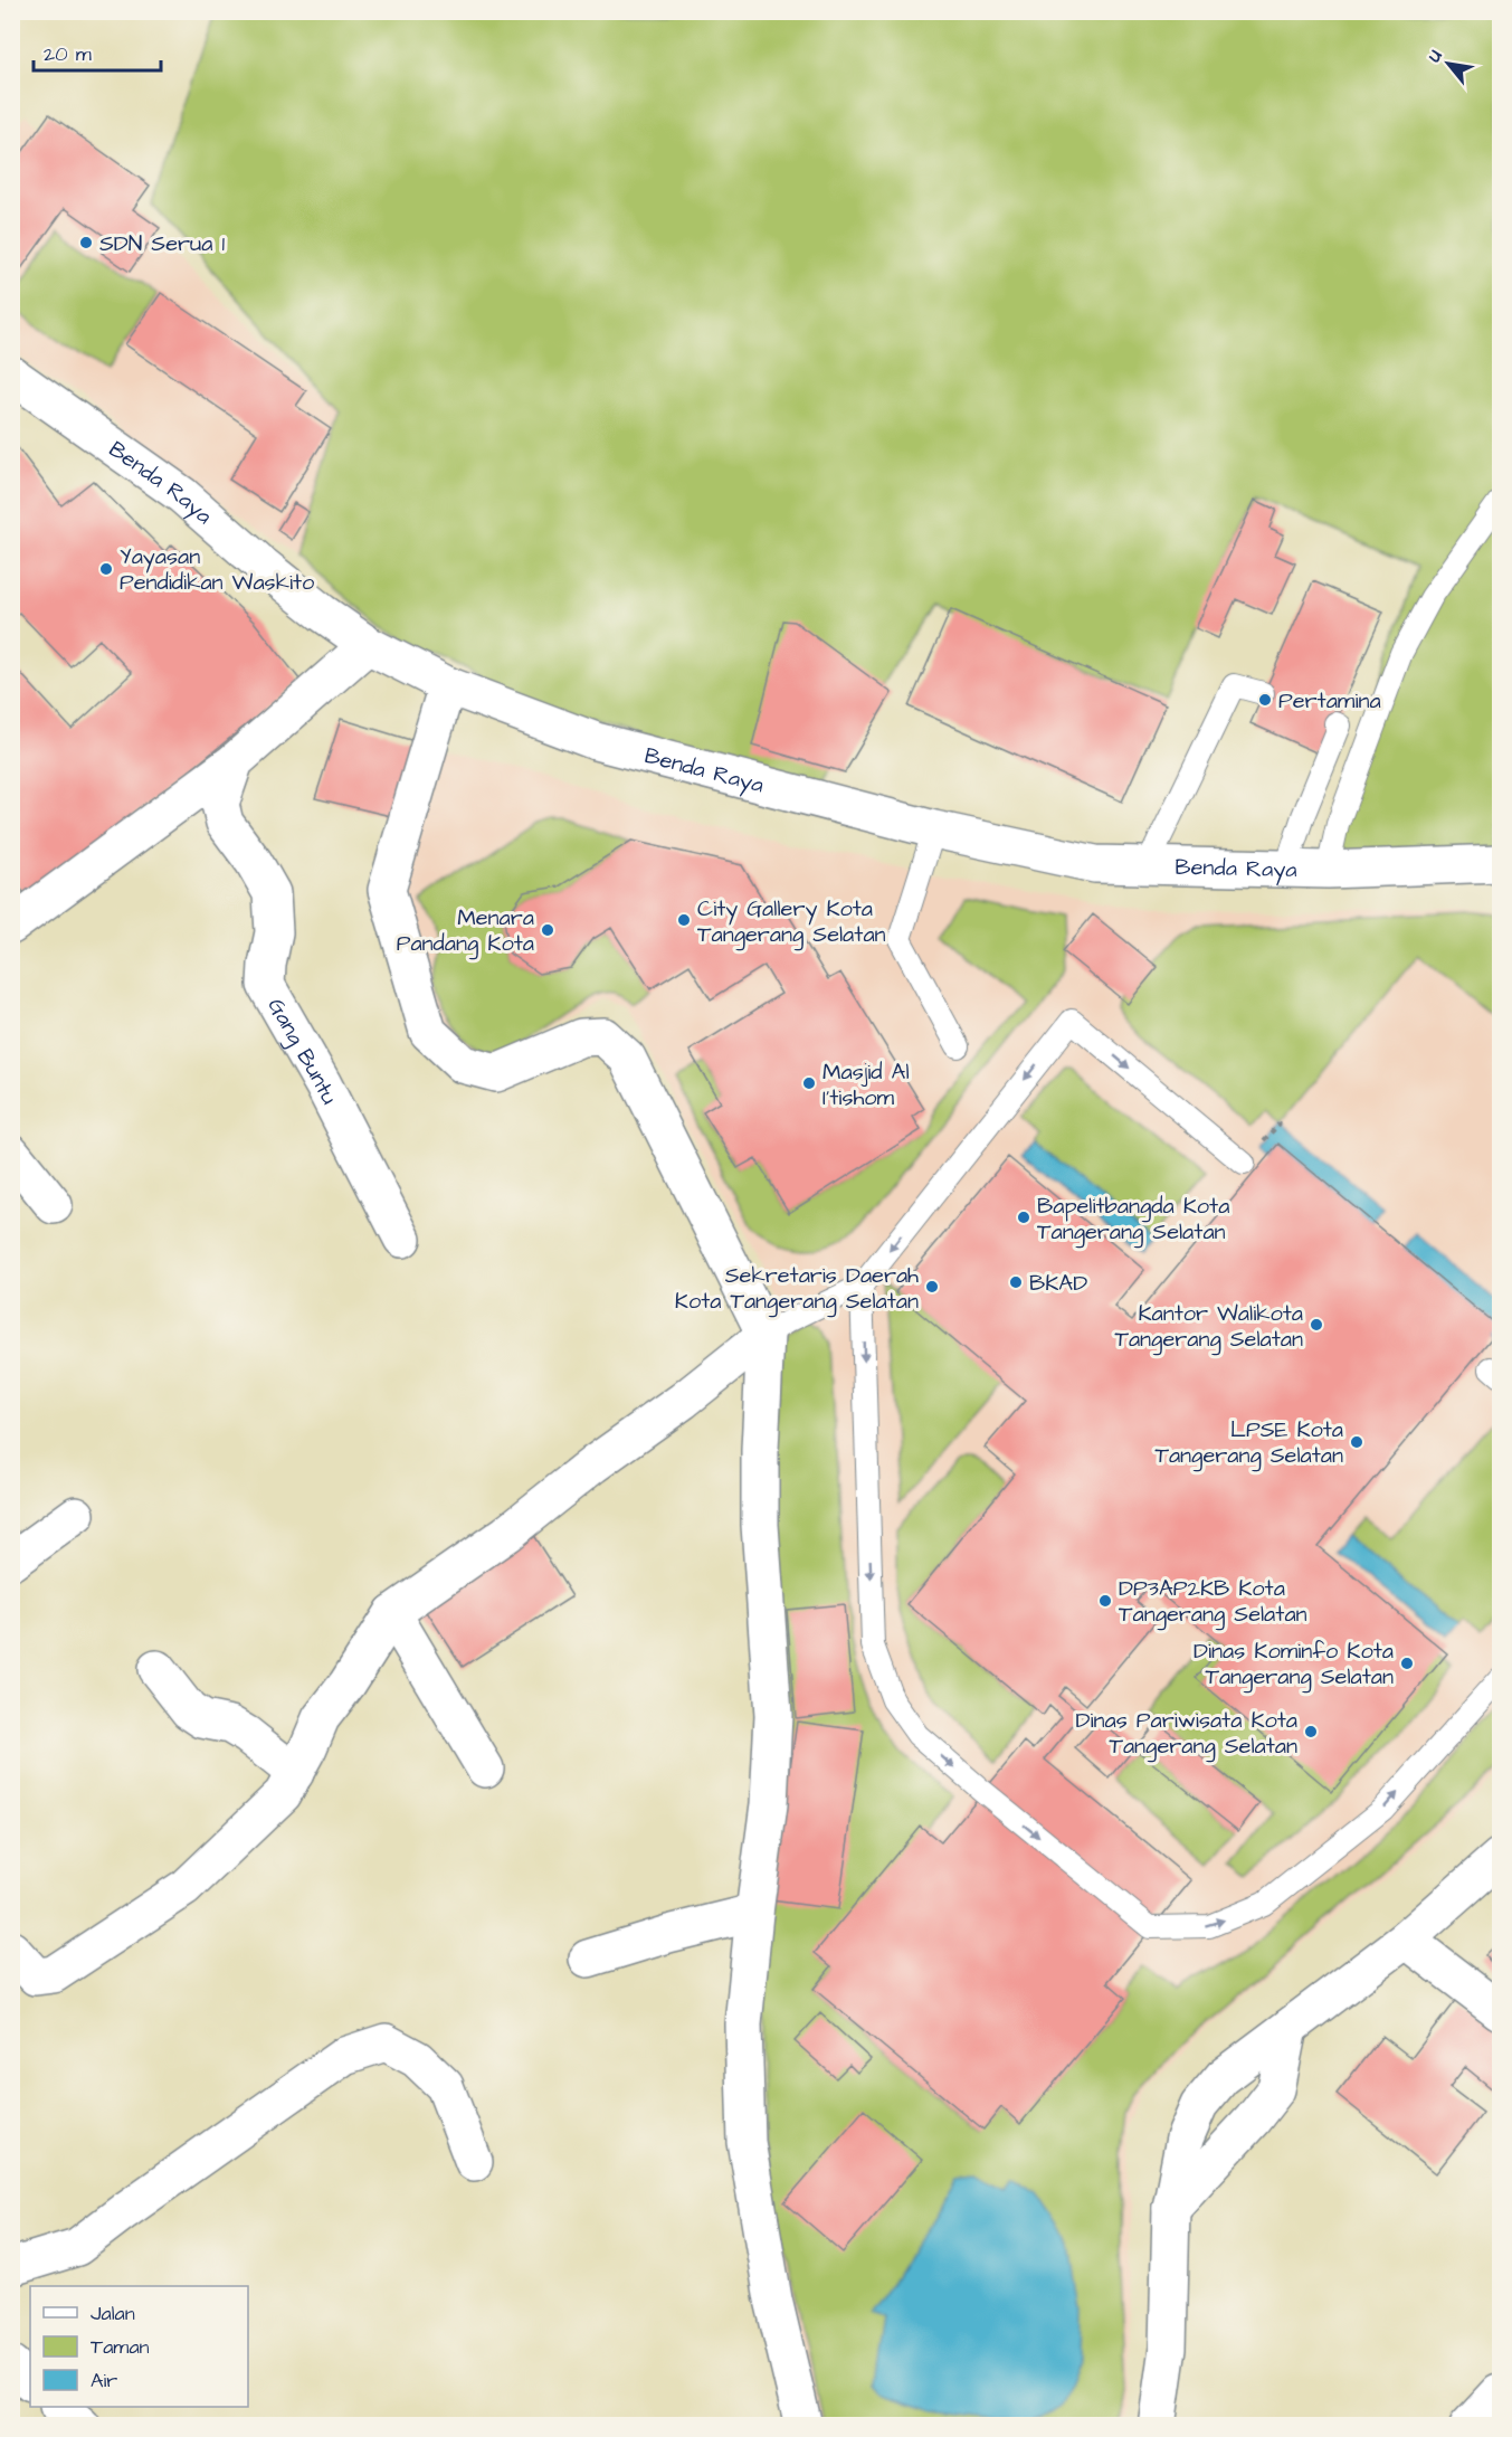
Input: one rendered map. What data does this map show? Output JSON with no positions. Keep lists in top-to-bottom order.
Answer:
{
  "streets": {
    "street": ["Benda Raya", "Gang Buntu"]
  },
  "crossings": [
    ["Benda Raya", "Gang Buntu"]
  ],
  "places": [
    "SDN Serua 1",
    "Yayasan Pendidikan Waskito",
    "Pertamina",
    "City Gallery Kota Tangerang Selatan",
    "Menara Pandang Kota",
    "Masjid Al I'tishom",
    "Bapelitbangda Kota Tangerang Selatan",
    "BKAD",
    "Sekretaris Daerah Kota Tangerang Selatan",
    "Kantor Walikota Tangerang Selatan",
    "LPSE Kota Tangerang Selatan",
    "DP3AP2KB Kota Tangerang Selatan",
    "Dinas Kominfo Kota Tangerang Selatan",
    "Dinas Pariwisata Kota Tangerang Selatan"
  ],
  "legend": ["Jalan", "Taman", "Air"],
  "scale_bar": "20 m",
  "north": "top left"
}
